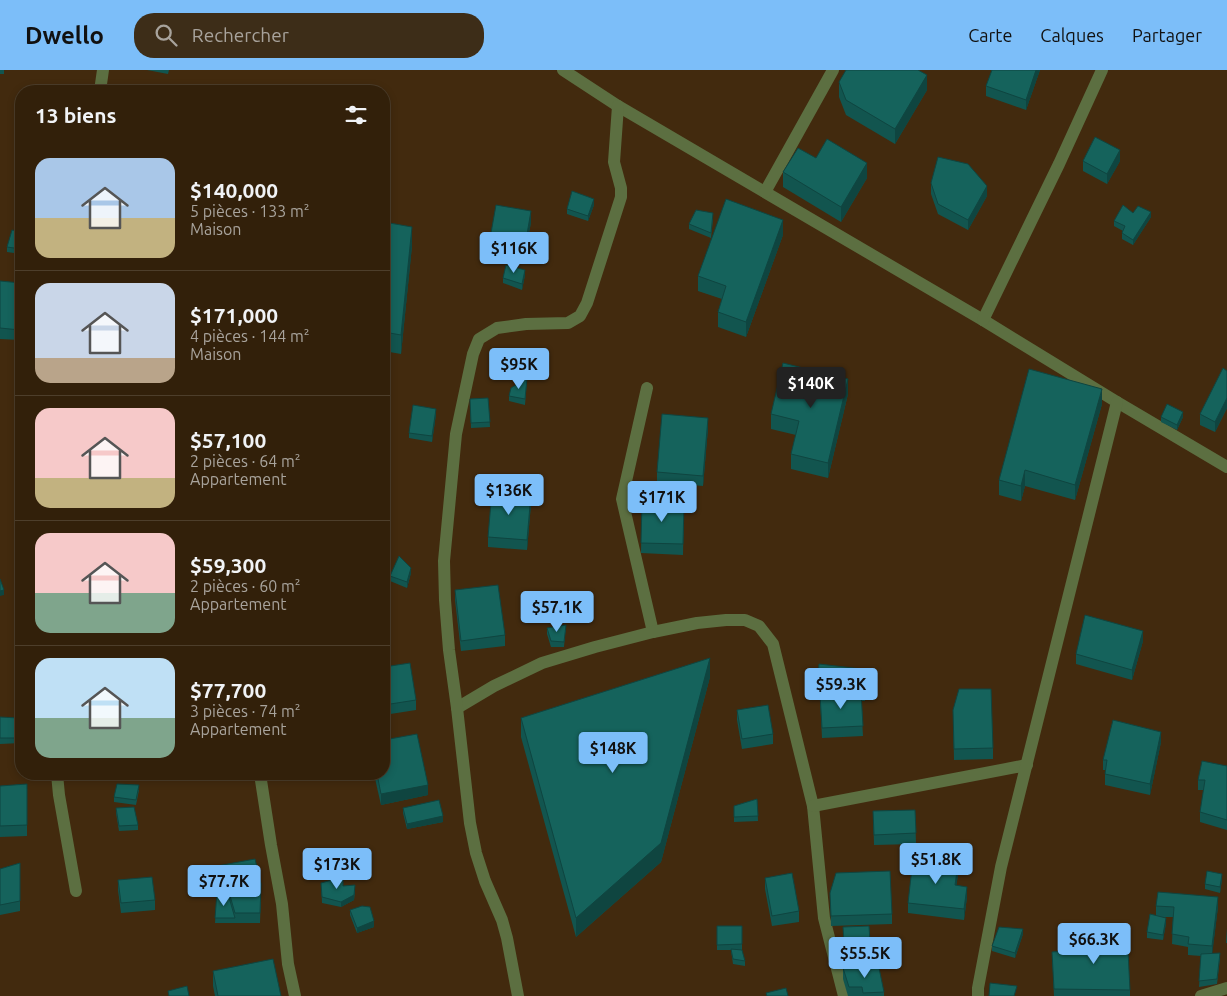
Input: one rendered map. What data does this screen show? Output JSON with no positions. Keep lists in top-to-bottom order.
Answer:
{
  "page": {
    "header": "Dwello",
    "search": "Rechercher",
    "nav": ["Carte", "Calques", "Partager"],
    "heading": "13 biens",
    "list": [
      {
        "name": "$140,000",
        "note": "5 pièces · 133 m² · Maison"
      },
      {
        "name": "$171,000",
        "note": "4 pièces · 144 m² · Maison"
      },
      {
        "name": "$57,100",
        "note": "2 pièces · 64 m² · Appartement"
      },
      {
        "name": "$59,300",
        "note": "2 pièces · 60 m² · Appartement"
      },
      {
        "name": "$77,700",
        "note": "3 pièces · 74 m² · Appartement"
      }
    ],
    "price": [
      "$116K",
      "$95K",
      "$140K",
      "$136K",
      "$171K",
      "$57.1K",
      "$59.3K",
      "$148K",
      "$51.8K",
      "$173K",
      "$77.7K",
      "$66.3K",
      "$55.5K"
    ]
  }
}
